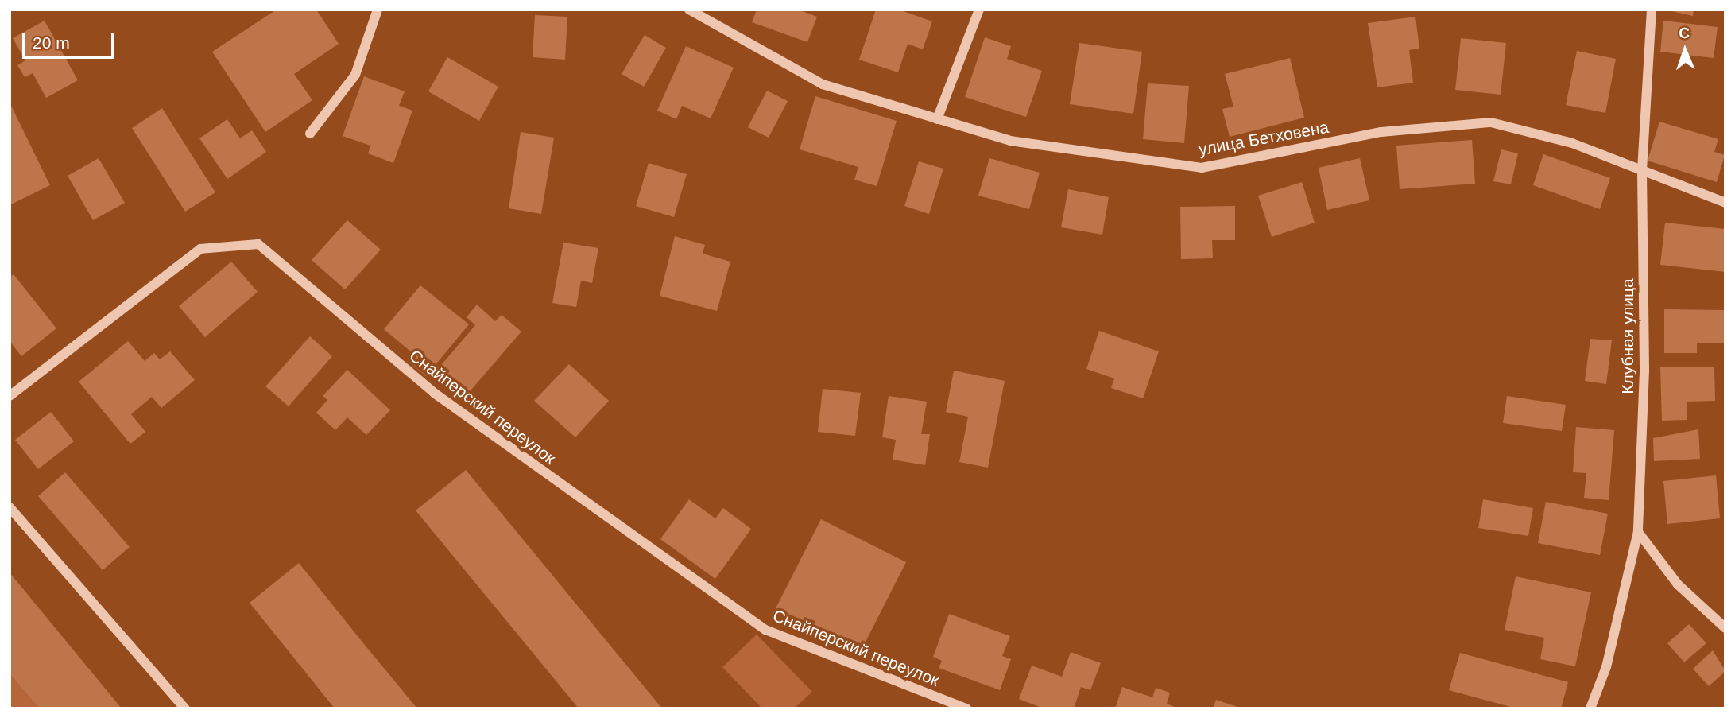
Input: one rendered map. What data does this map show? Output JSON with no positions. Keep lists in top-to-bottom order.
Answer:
{
  "streets": {
    "street": ["улица Бетховена", "Клубная улица", "Снайперский переулок"]
  },
  "crossings": [
    ["улица Бетховена", "Клубная улица"]
  ],
  "scale_bar": "20 m",
  "north": "top"
}
